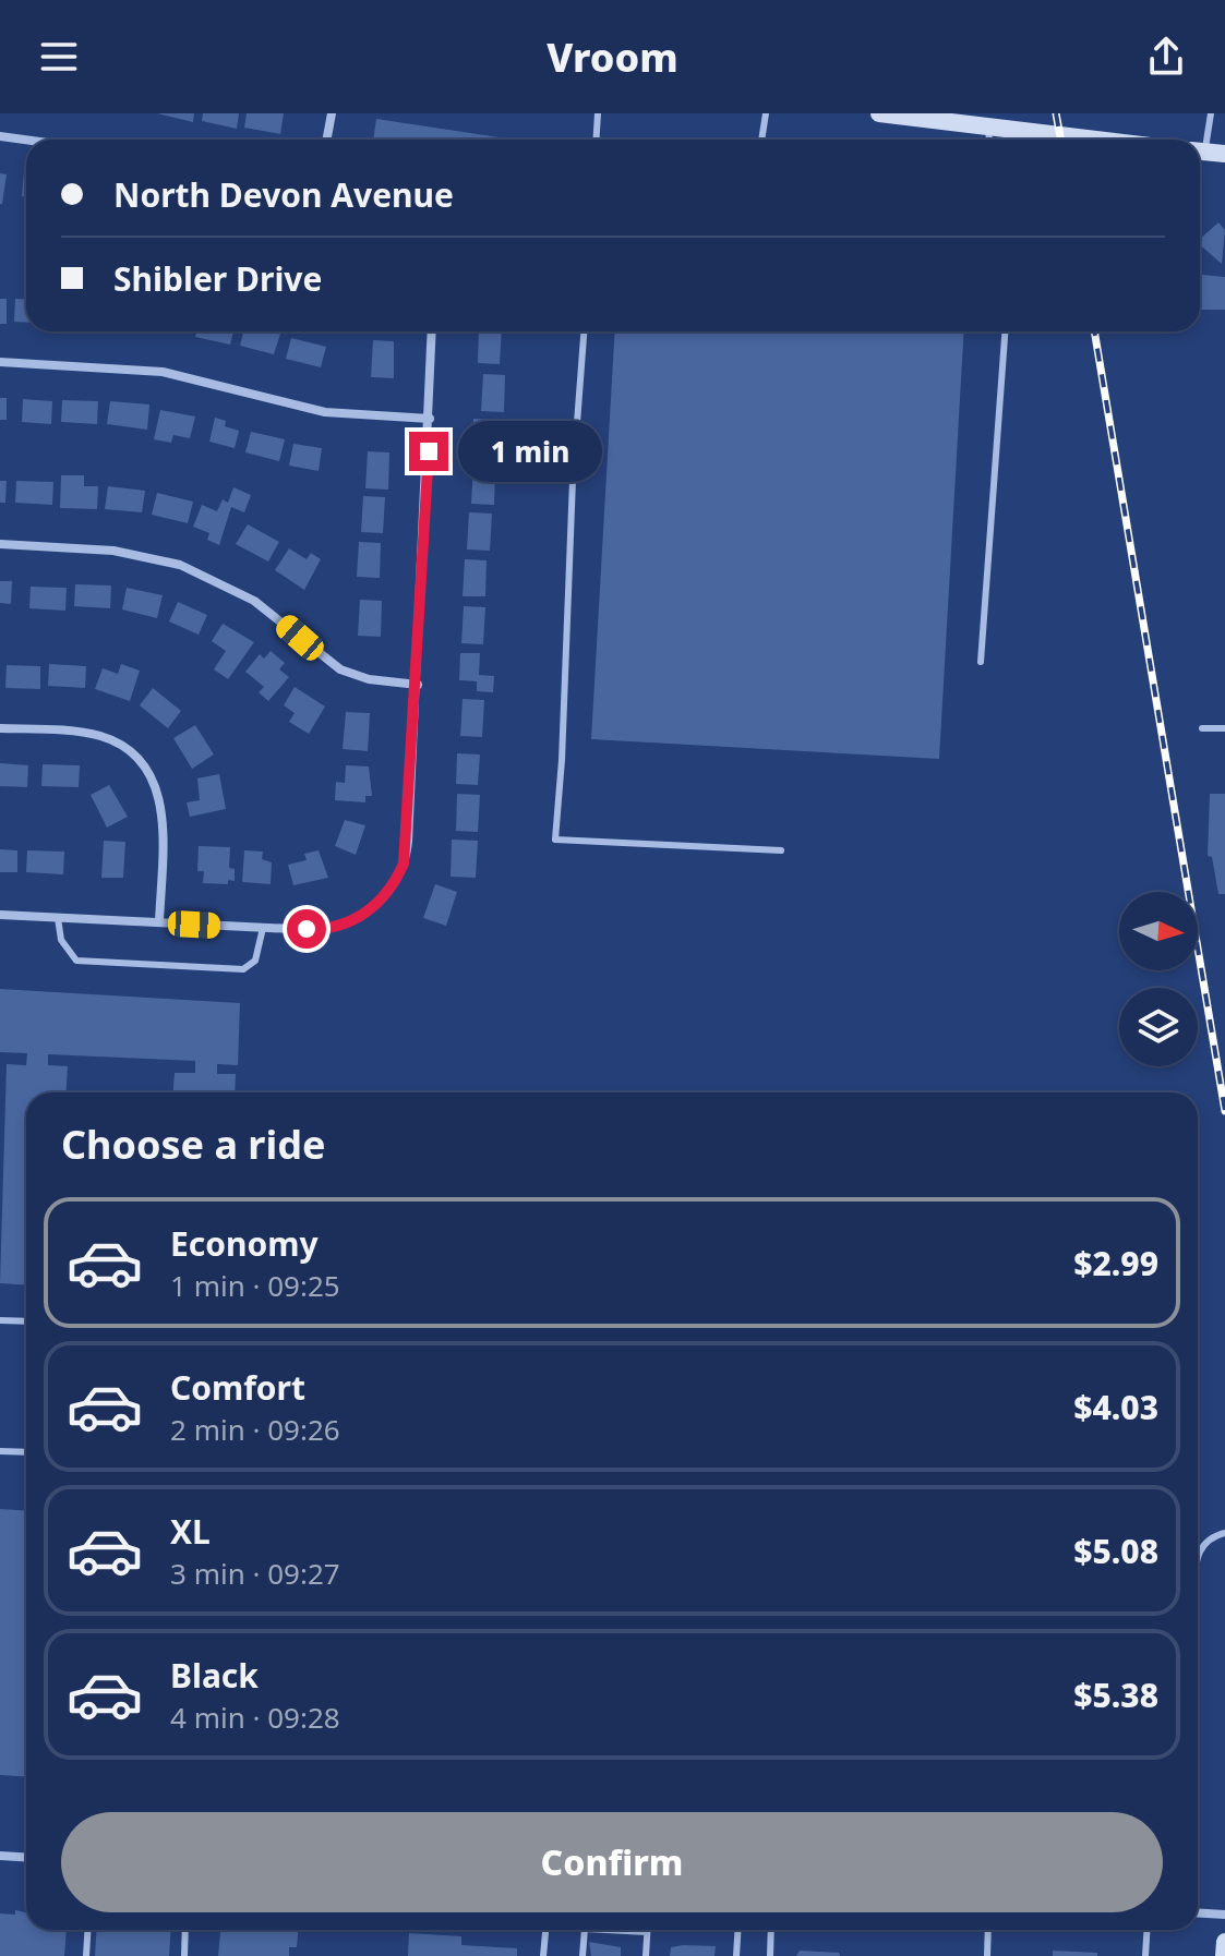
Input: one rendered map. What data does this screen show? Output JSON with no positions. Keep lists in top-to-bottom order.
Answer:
{
  "north": "right",
  "page": {
    "header": "Vroom",
    "banner": ["North Devon Avenue", "Shibler Drive"],
    "bubble": "1 min",
    "heading": "Choose a ride",
    "list": [
      {
        "name": "Economy",
        "note": "1 min · 09:25",
        "value": "$2.99"
      },
      {
        "name": "Comfort",
        "note": "2 min · 09:26",
        "value": "$4.03"
      },
      {
        "name": "XL",
        "note": "3 min · 09:27",
        "value": "$5.08"
      },
      {
        "name": "Black",
        "note": "4 min · 09:28",
        "value": "$5.38"
      }
    ],
    "buttons": "Confirm"
  }
}
